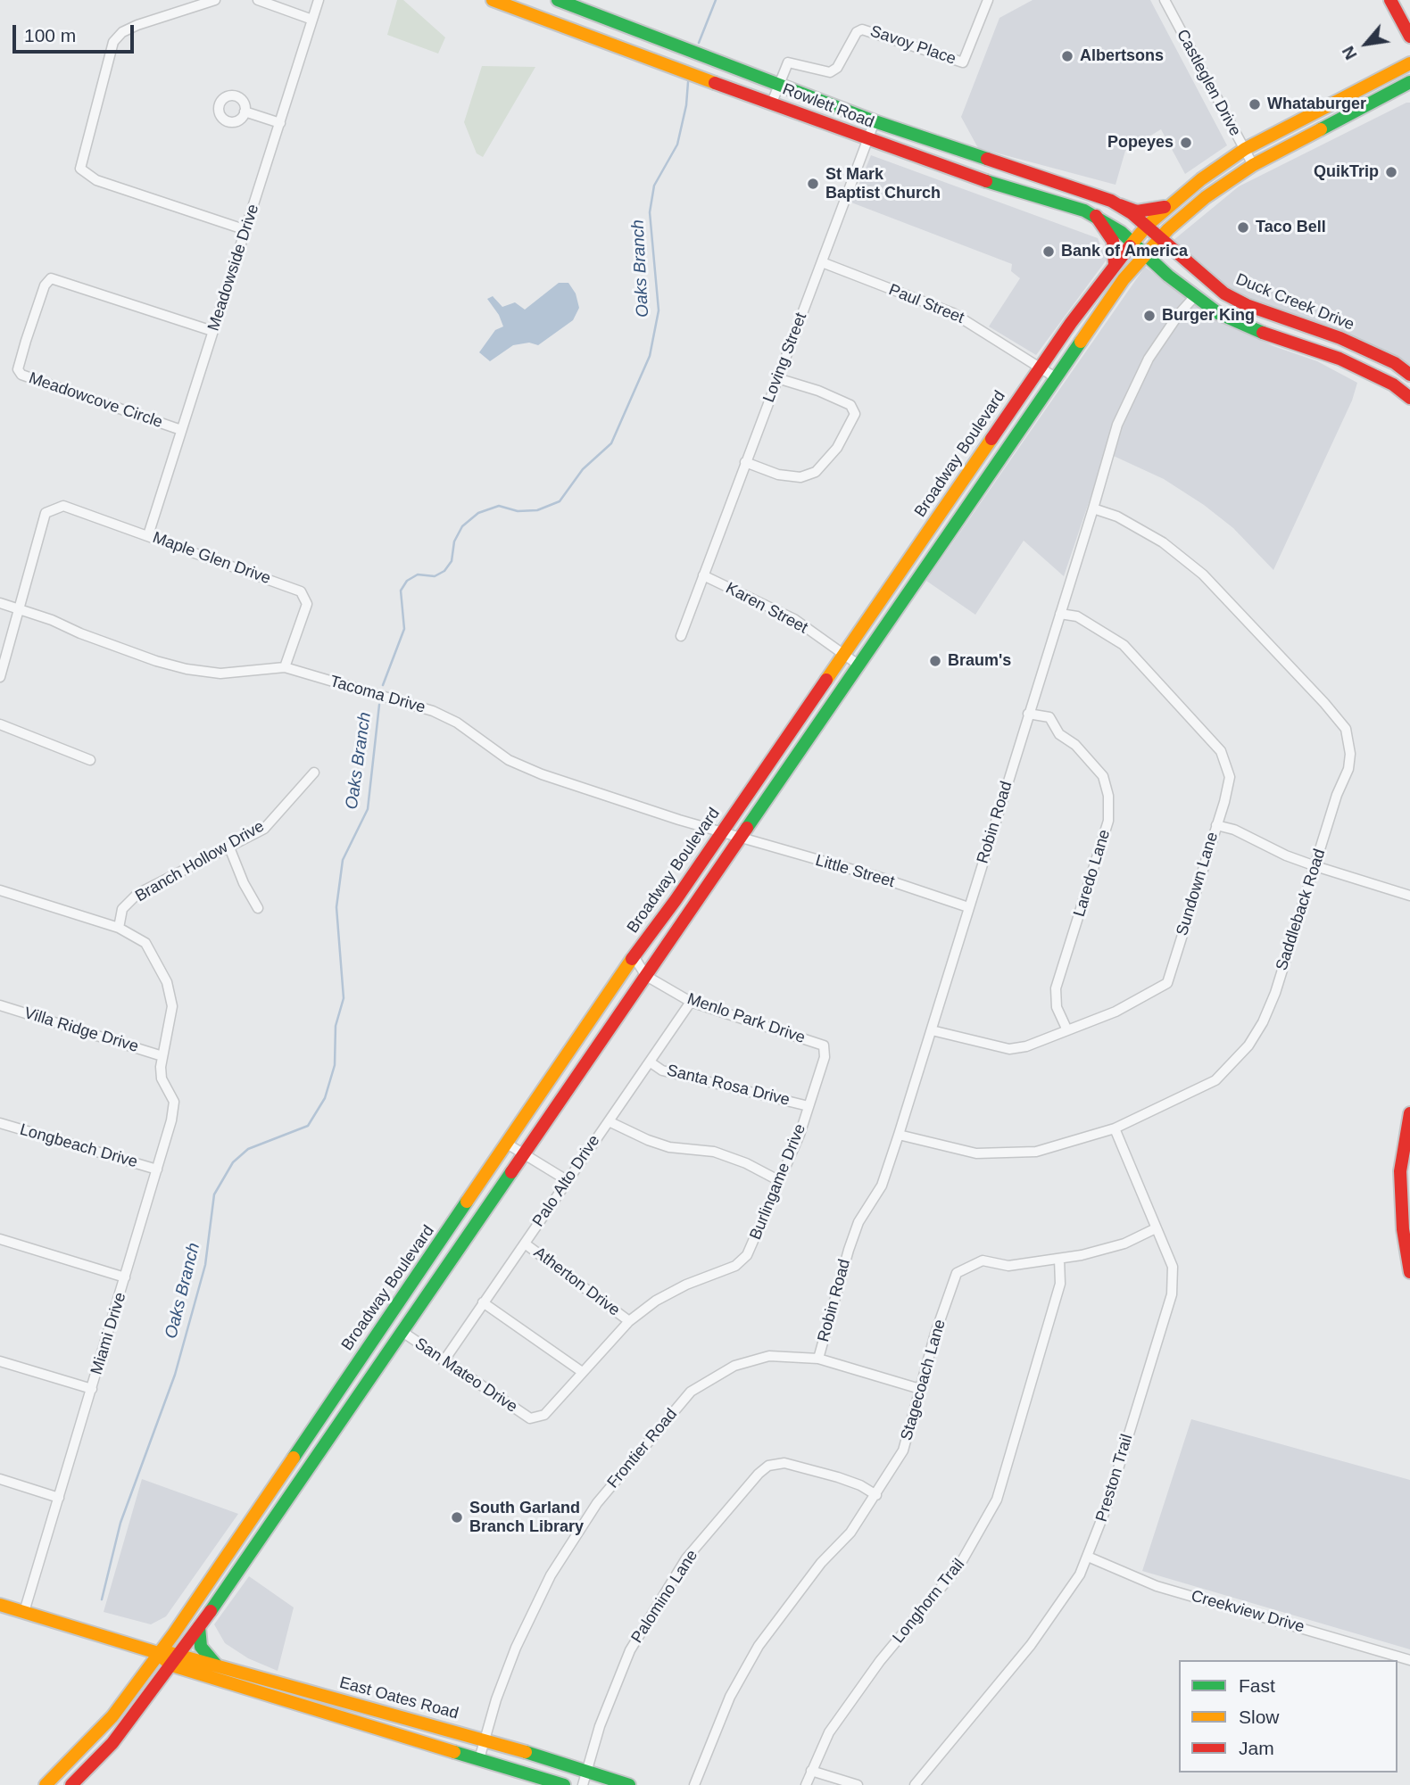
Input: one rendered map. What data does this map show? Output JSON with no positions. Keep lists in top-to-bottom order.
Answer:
{
  "streets": {
    "main road": [
      "Rowlett Road",
      "Duck Creek Drive",
      "Broadway Boulevard",
      "East Oates Road"
    ],
    "street": [
      "Savoy Place",
      "Castleglen Drive",
      "Meadowside Drive",
      "Paul Street",
      "Loving Street",
      "Meadowcove Circle",
      "Maple Glen Drive",
      "Karen Street",
      "Tacoma Drive",
      "Robin Road",
      "Branch Hollow Drive",
      "Little Street",
      "Laredo Lane",
      "Sundown Lane",
      "Saddleback Road",
      "Menlo Park Drive",
      "Villa Ridge Drive",
      "Santa Rosa Drive",
      "Longbeach Drive",
      "Palo Alto Drive",
      "Burlingame Drive",
      "Atherton Drive",
      "Miami Drive",
      "San Mateo Drive",
      "Stagecoach Lane",
      "Frontier Road",
      "Preston Trail",
      "Palomino Lane",
      "Longhorn Trail",
      "Creekview Drive"
    ]
  },
  "crossings": [
    ["Savoy Place", "Rowlett Road"],
    ["Castleglen Drive", "Broadway Boulevard"],
    ["Rowlett Road", "Duck Creek Drive"],
    ["Rowlett Road", "Loving Street"],
    ["Rowlett Road", "Broadway Boulevard"],
    ["Meadowside Drive", "Meadowcove Circle"],
    ["Meadowside Drive", "Maple Glen Drive"],
    ["Duck Creek Drive", "Broadway Boulevard"],
    ["Paul Street", "Loving Street"],
    ["Paul Street", "Broadway Boulevard"],
    ["Loving Street", "Karen Street"],
    ["Broadway Boulevard", "Karen Street"],
    ["Broadway Boulevard", "Tacoma Drive"],
    ["Broadway Boulevard", "Menlo Park Drive"],
    ["Broadway Boulevard", "East Oates Road"],
    ["Maple Glen Drive", "Tacoma Drive"],
    ["Tacoma Drive", "Little Street"],
    ["Robin Road", "Little Street"],
    ["Robin Road", "Laredo Lane"],
    ["Robin Road", "Sundown Lane"],
    ["Robin Road", "Saddleback Road"],
    ["Robin Road", "Frontier Road"],
    ["Branch Hollow Drive", "Miami Drive"],
    ["Laredo Lane", "Sundown Lane"],
    ["Saddleback Road", "Preston Trail"],
    ["Menlo Park Drive", "Palo Alto Drive"],
    ["Menlo Park Drive", "Burlingame Drive"],
    ["Villa Ridge Drive", "Miami Drive"],
    ["Santa Rosa Drive", "Palo Alto Drive"],
    ["Santa Rosa Drive", "Burlingame Drive"],
    ["Longbeach Drive", "Miami Drive"],
    ["Palo Alto Drive", "Atherton Drive"],
    ["Palo Alto Drive", "San Mateo Drive"],
    ["Burlingame Drive", "Atherton Drive"],
    ["Burlingame Drive", "San Mateo Drive"],
    ["Miami Drive", "East Oates Road"],
    ["Stagecoach Lane", "Frontier Road"],
    ["Stagecoach Lane", "Preston Trail"],
    ["Stagecoach Lane", "Palomino Lane"],
    ["Stagecoach Lane", "Longhorn Trail"],
    ["Frontier Road", "East Oates Road"],
    ["Preston Trail", "Creekview Drive"],
    ["Palomino Lane", "East Oates Road"]
  ],
  "water": ["Oaks Branch"],
  "places": [
    "Albertsons",
    "Whataburger",
    "Popeyes",
    "QuikTrip",
    "St Mark Baptist Church",
    "Taco Bell",
    "Bank of America",
    "Burger King",
    "Braum's",
    "South Garland Branch Library"
  ],
  "legend": ["Fast", "Slow", "Jam"],
  "scale_bar": "100 m",
  "north": "bottom left"
}
